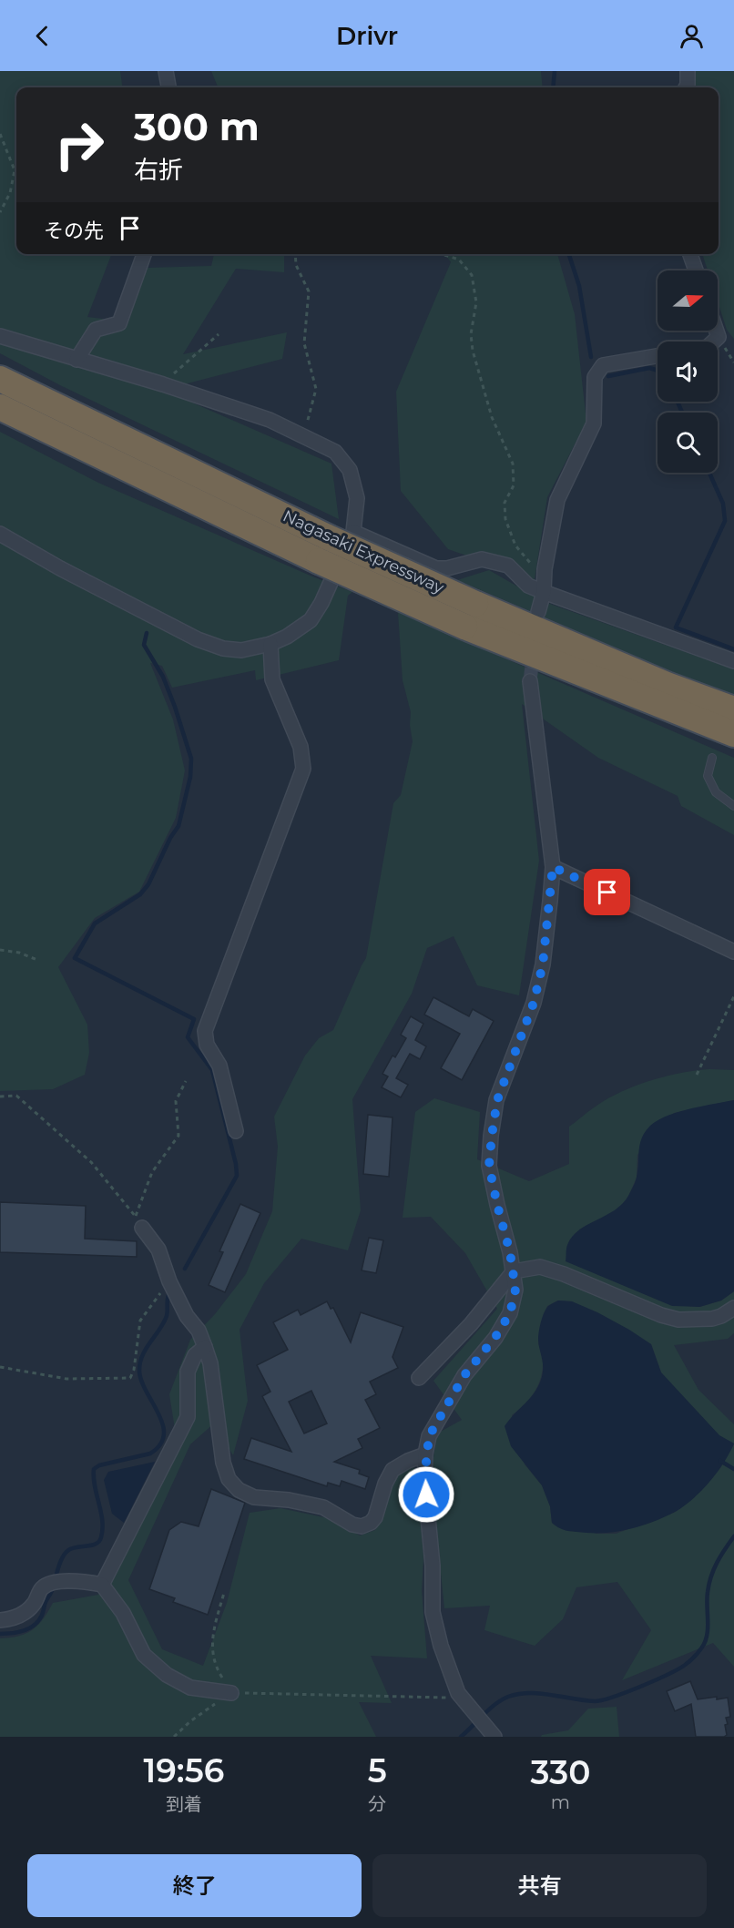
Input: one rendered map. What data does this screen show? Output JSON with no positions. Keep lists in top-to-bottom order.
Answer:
{
  "streets": {
    "highway": ["Nagasaki Expressway"]
  },
  "north": "right",
  "page": {
    "header": "Drivr",
    "turn": ["300 m", "右折"],
    "then": "その先",
    "eta": [
      "19:56",
      "到着",
      "5",
      "分",
      "330",
      "m"
    ],
    "buttons": ["終了", "共有"]
  }
}
